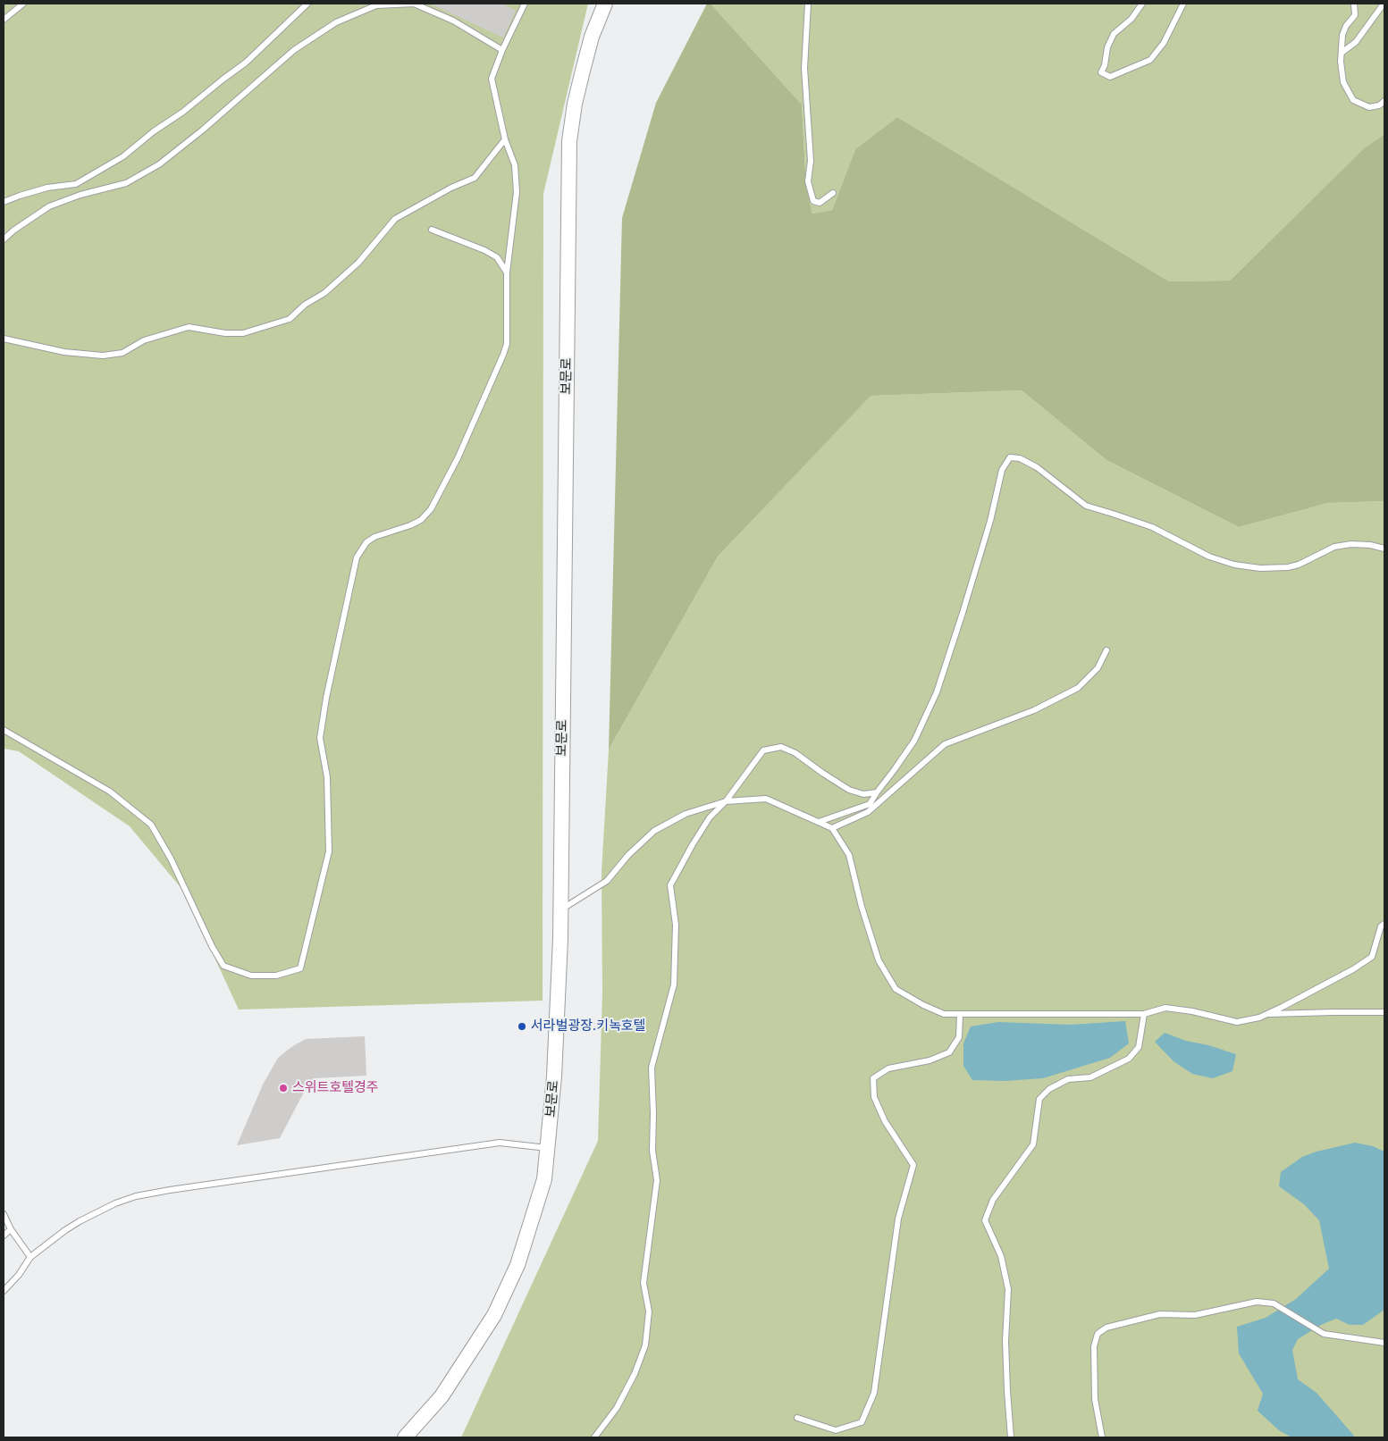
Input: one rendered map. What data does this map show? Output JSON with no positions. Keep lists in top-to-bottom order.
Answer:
{
  "streets": {
    "street": ["보문로"]
  },
  "places": ["서라벌광장.키녹호텔", "스위트호텔경주"]
}
